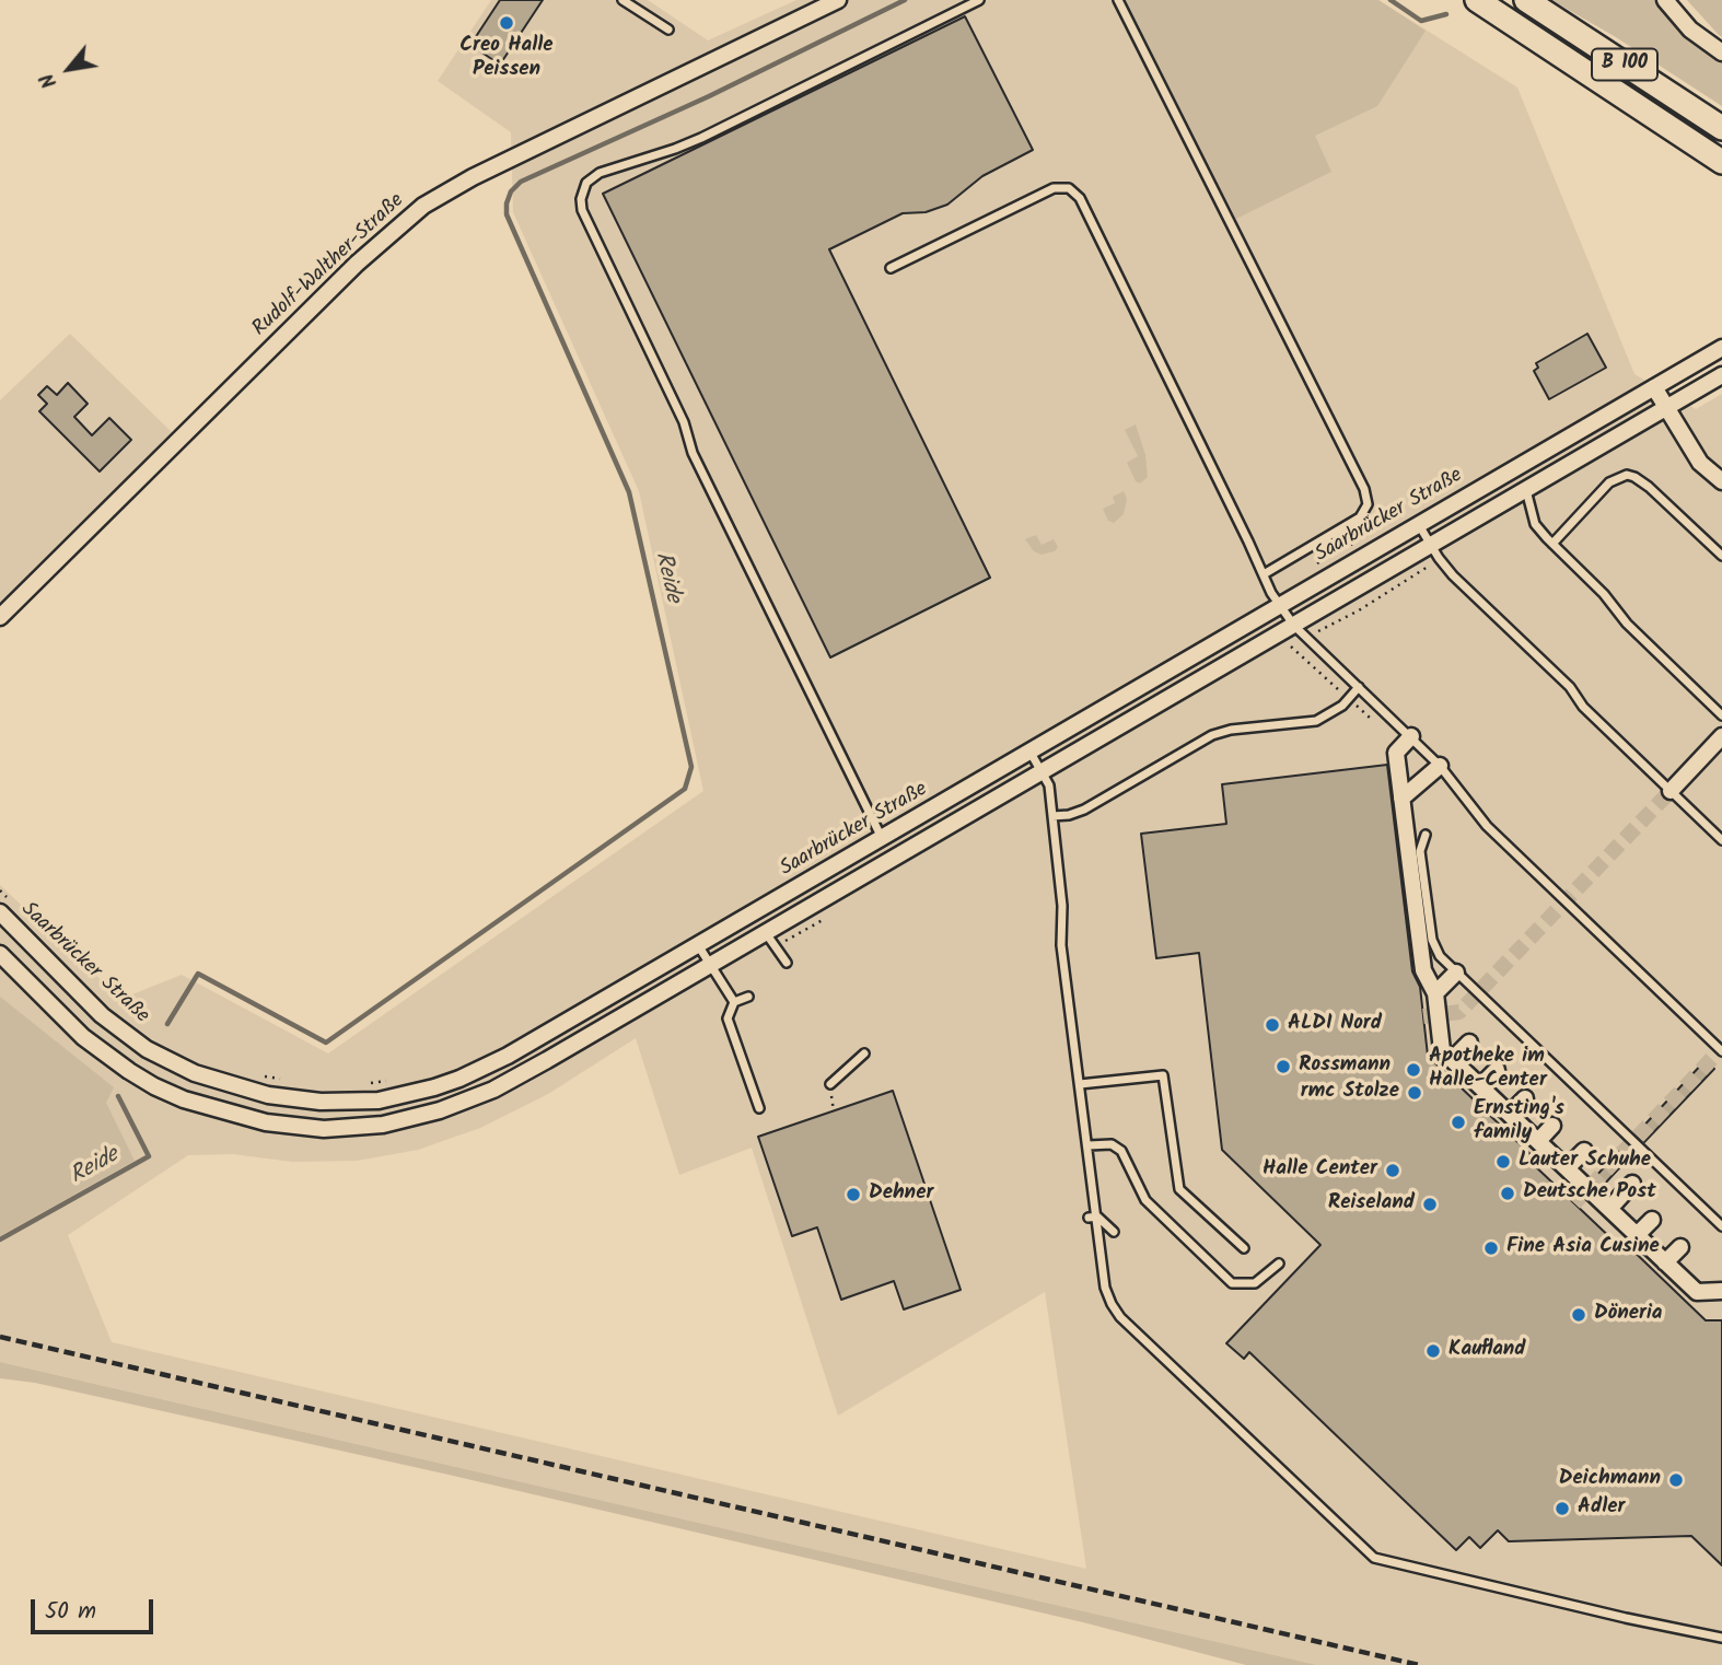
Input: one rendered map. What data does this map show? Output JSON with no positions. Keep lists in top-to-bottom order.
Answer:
{
  "streets": {
    "main road": ["B 100"],
    "street": ["Rudolf-Walther-Straße", "Saarbrücker Straße"]
  },
  "water": ["Reide"],
  "places": [
    "Creo Halle Peissen",
    "ALDI Nord",
    "Rossmann",
    "Apotheke im Halle-Center",
    "rmc Stolze",
    "Ernsting's family",
    "Lauter Schuhe",
    "Halle Center",
    "Deutsche Post",
    "Dehner",
    "Reiseland",
    "Fine Asia Cusine",
    "Döneria",
    "Kaufland",
    "Deichmann",
    "Adler"
  ],
  "scale_bar": "50 m",
  "north": "bottom left"
}
